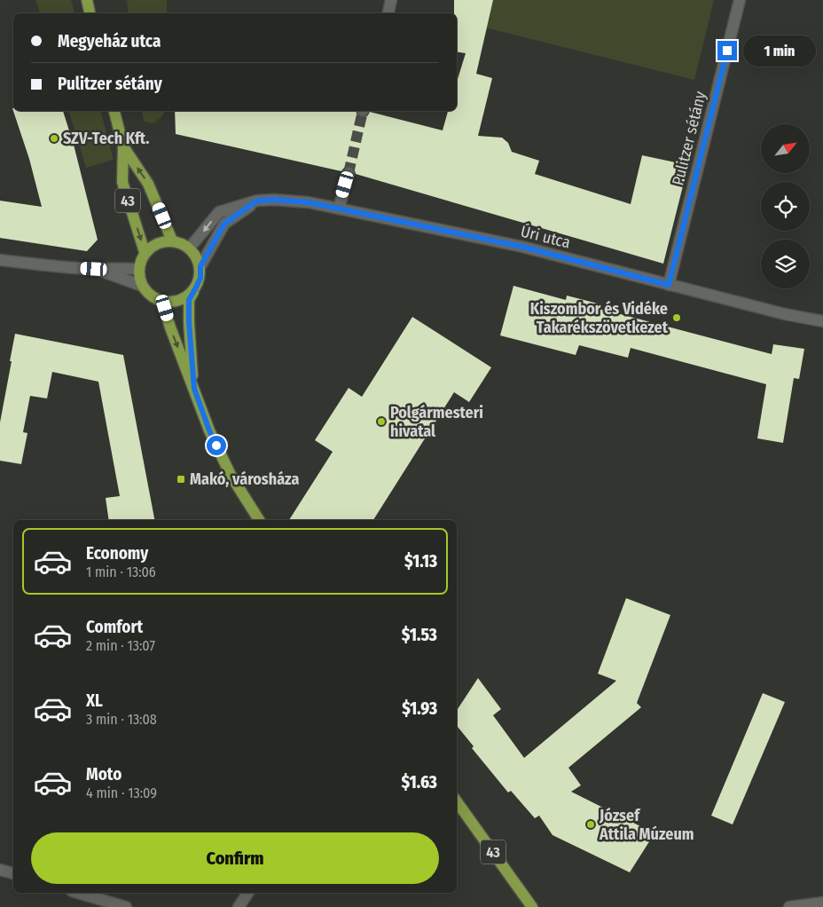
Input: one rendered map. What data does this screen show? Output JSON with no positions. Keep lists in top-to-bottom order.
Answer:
{
  "streets": {
    "main road": ["Pulitzer sétány", "43", "Úri utca"]
  },
  "crossings": [
    ["Pulitzer sétány", "Úri utca"],
    ["43", "Úri utca"]
  ],
  "places": {
    "other": [
      "SZV-Tech Kft.",
      "Kiszombor és Vidéke Takarékszövetkezet",
      "Polgármesteri hivatal",
      "József Attila Múzeum"
    ],
    "transit": ["Makó, városháza"]
  },
  "north": "top right",
  "page": {
    "banner": ["Megyeház utca", "Pulitzer sétány"],
    "bubble": "1 min",
    "list": [
      {
        "name": "Economy",
        "note": "1 min · 13:06",
        "value": "$1.13"
      },
      {
        "name": "Comfort",
        "note": "2 min · 13:07",
        "value": "$1.53"
      },
      {
        "name": "XL",
        "note": "3 min · 13:08",
        "value": "$1.93"
      },
      {
        "name": "Moto",
        "note": "4 min · 13:09",
        "value": "$1.63"
      }
    ],
    "buttons": "Confirm"
  }
}
